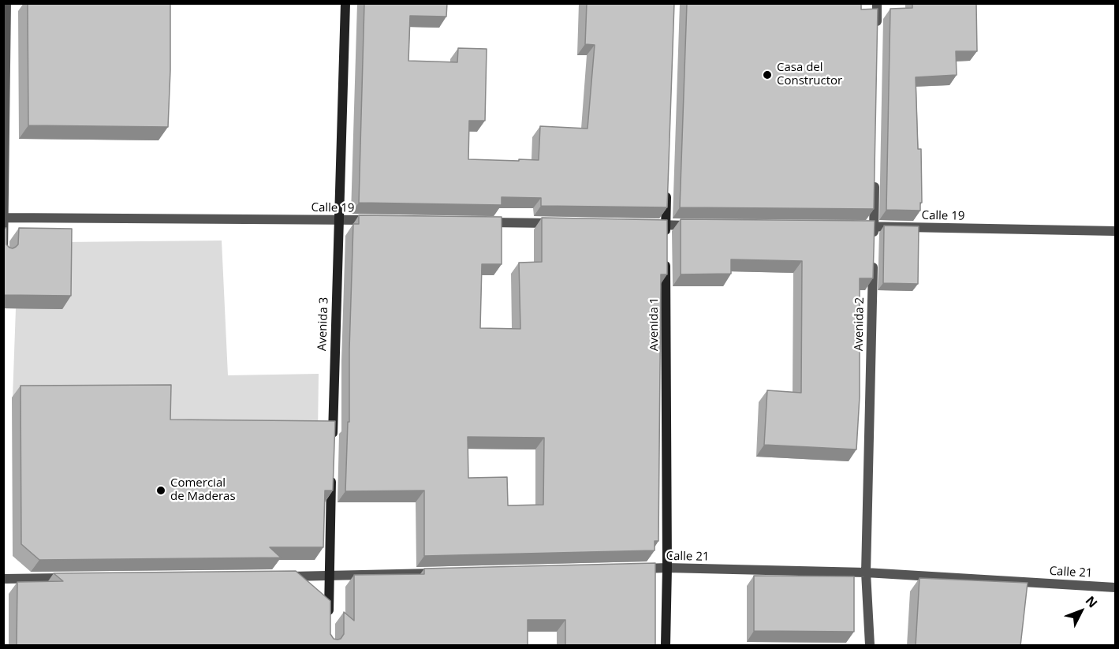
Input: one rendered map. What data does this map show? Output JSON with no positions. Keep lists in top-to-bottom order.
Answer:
{
  "streets": {
    "main road": ["Avenida 3", "Avenida 1"],
    "street": ["Calle 19", "Avenida 2", "Calle 21"]
  },
  "crossings": [
    ["Calle 19", "Avenida 3"],
    ["Calle 19", "Avenida 2"],
    ["Avenida 1", "Calle 21"],
    ["Avenida 2", "Calle 21"]
  ],
  "places": ["Casa del Constructor", "Comercial de Maderas"],
  "north": "top right"
}
